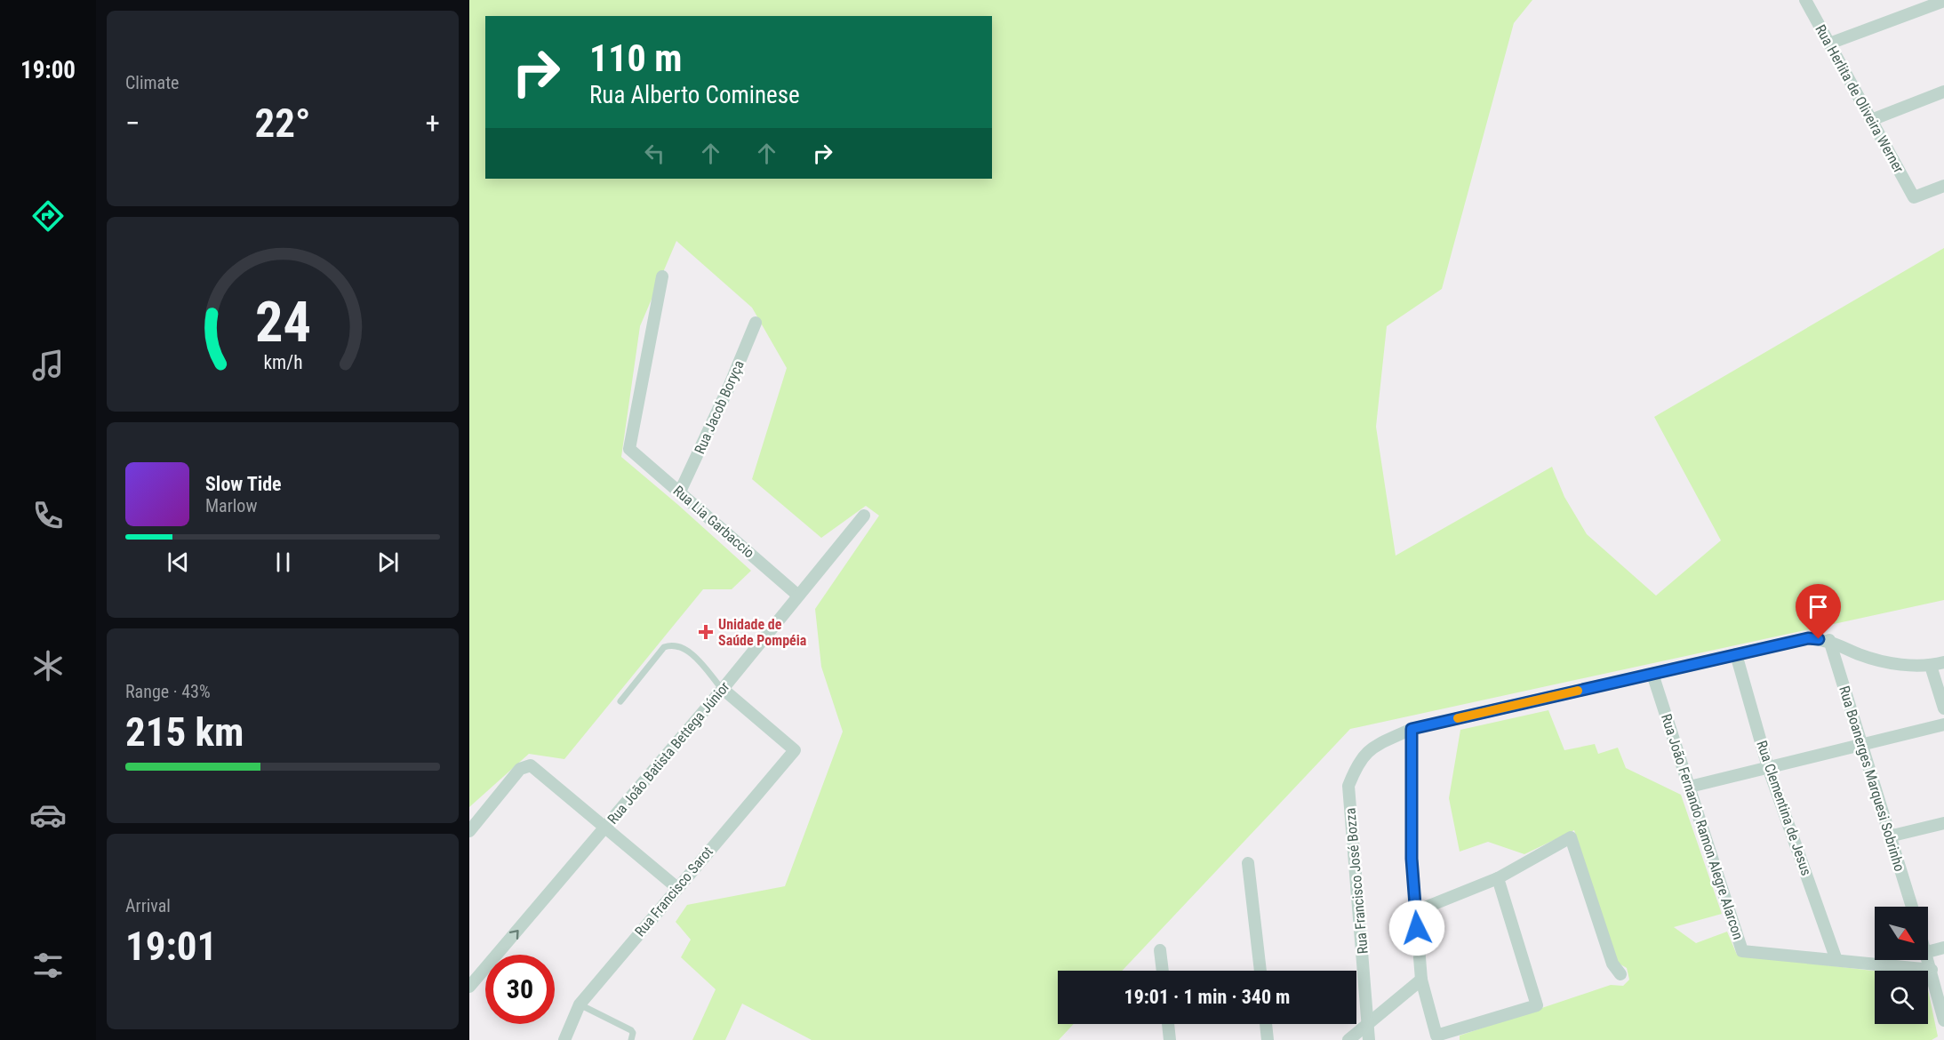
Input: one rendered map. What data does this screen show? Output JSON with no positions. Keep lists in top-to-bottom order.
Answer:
{
  "streets": {
    "street": [
      "Rua Herlita de Oliveira Werner",
      "Rua Jacob Boryça",
      "Rua Lia Garbaccio",
      "Rua João Batista Bettega Júnior",
      "Rua Boanerges Marquesi Sobrinho",
      "Rua Clementina de Jesus",
      "Rua João Fernando Ramon Alegre Alarcon",
      "Rua Francisco José Bozza",
      "Rua Francisco Sarot"
    ]
  },
  "crossings": [
    ["Rua Jacob Boryça", "Rua Lia Garbaccio"],
    ["Rua Lia Garbaccio", "Rua João Batista Bettega Júnior"],
    ["Rua João Batista Bettega Júnior", "Rua Francisco Sarot"],
    ["Rua Clementina de Jesus", "Rua João Fernando Ramon Alegre Alarcon"]
  ],
  "places": {
    "health": ["Unidade de Saúde Pompéia"]
  },
  "north": "bottom right",
  "page": {
    "tabs": "19:00",
    "tile": [
      "Climate",
      ["Range · 43%", "215 km"],
      ["Arrival", "19:01"]
    ],
    "turn": ["110 m", "Rua Alberto Cominese"],
    "heat": ["−", "22°", "+"],
    "song": ["Slow Tide", "Marlow"],
    "limit": "30",
    "trip": "19:01 · 1 min · 340 m",
    "gauge": ["24", "km/h"]
  }
}
